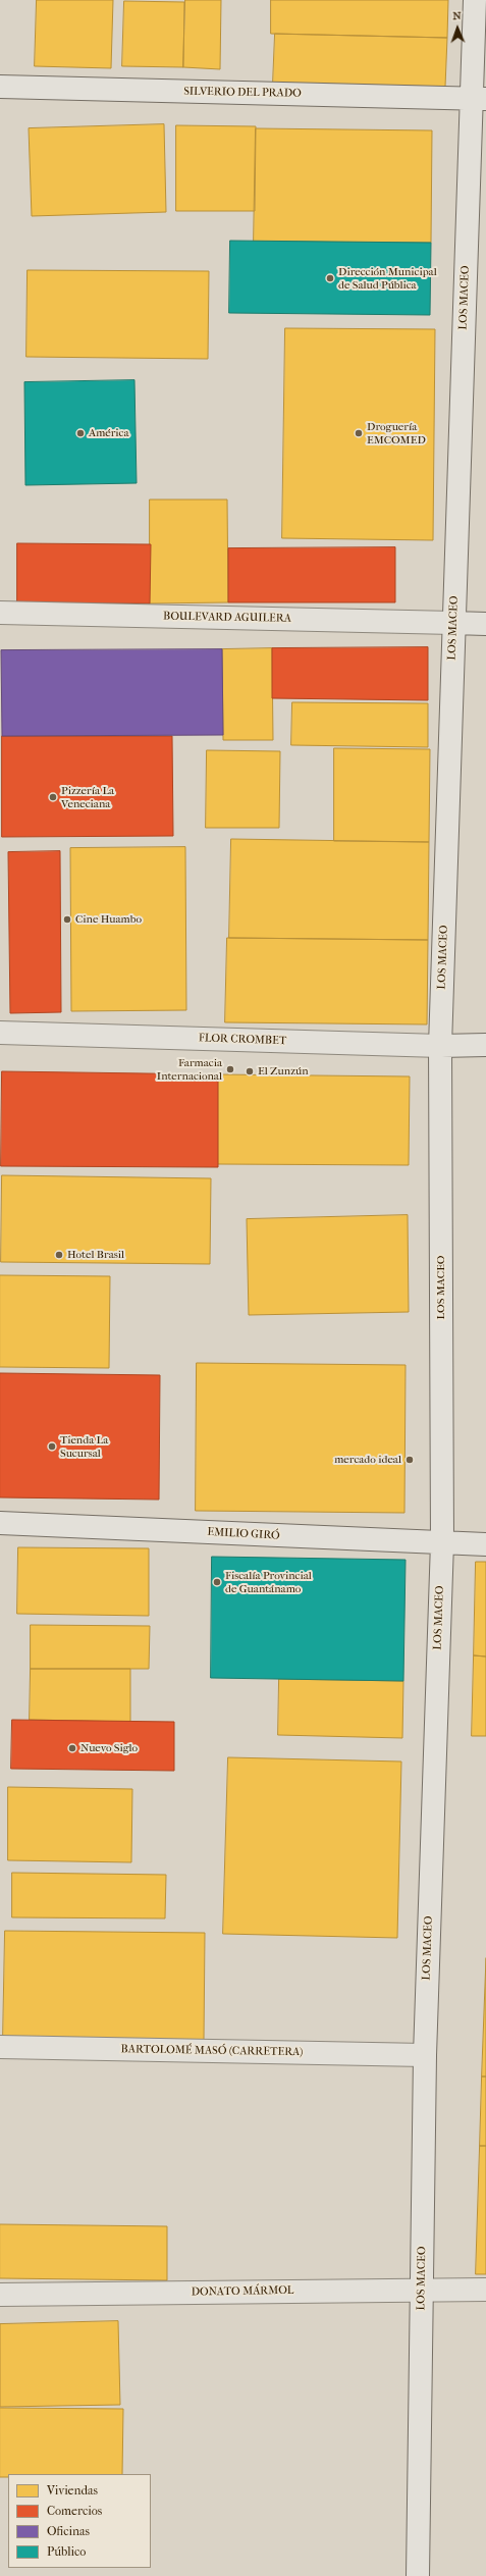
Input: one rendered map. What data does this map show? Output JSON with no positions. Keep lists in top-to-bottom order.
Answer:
{
  "streets": {
    "main road": [
      "SILVERIO DEL PRADO",
      "LOS MACEO",
      "BOULEVARD AGUILERA",
      "FLOR CROMBET",
      "EMILIO GIRÓ",
      "BARTOLOMÉ MASÓ (CARRETERA)",
      "DONATO MÁRMOL"
    ]
  },
  "crossings": [
    ["SILVERIO DEL PRADO", "LOS MACEO"],
    ["LOS MACEO", "BOULEVARD AGUILERA"],
    ["LOS MACEO", "FLOR CROMBET"],
    ["LOS MACEO", "EMILIO GIRÓ"],
    ["LOS MACEO", "BARTOLOMÉ MASÓ (CARRETERA)"],
    ["LOS MACEO", "DONATO MÁRMOL"]
  ],
  "places": [
    "Dirección Municipal de Salud Pública",
    "América",
    "Droguería EMCOMED",
    "Pizzería La Veneciana",
    "Cine Huambo",
    "Farmacia Internacional",
    "El Zunzún",
    "Hotel Brasil",
    "Tienda La Sucursal",
    "mercado ideal",
    "Fiscalía Provincial de Guantánamo",
    "Nuevo Siglo"
  ],
  "legend": [
    "Viviendas",
    "Comercios",
    "Oficinas",
    "Público"
  ],
  "north": "top"
}
